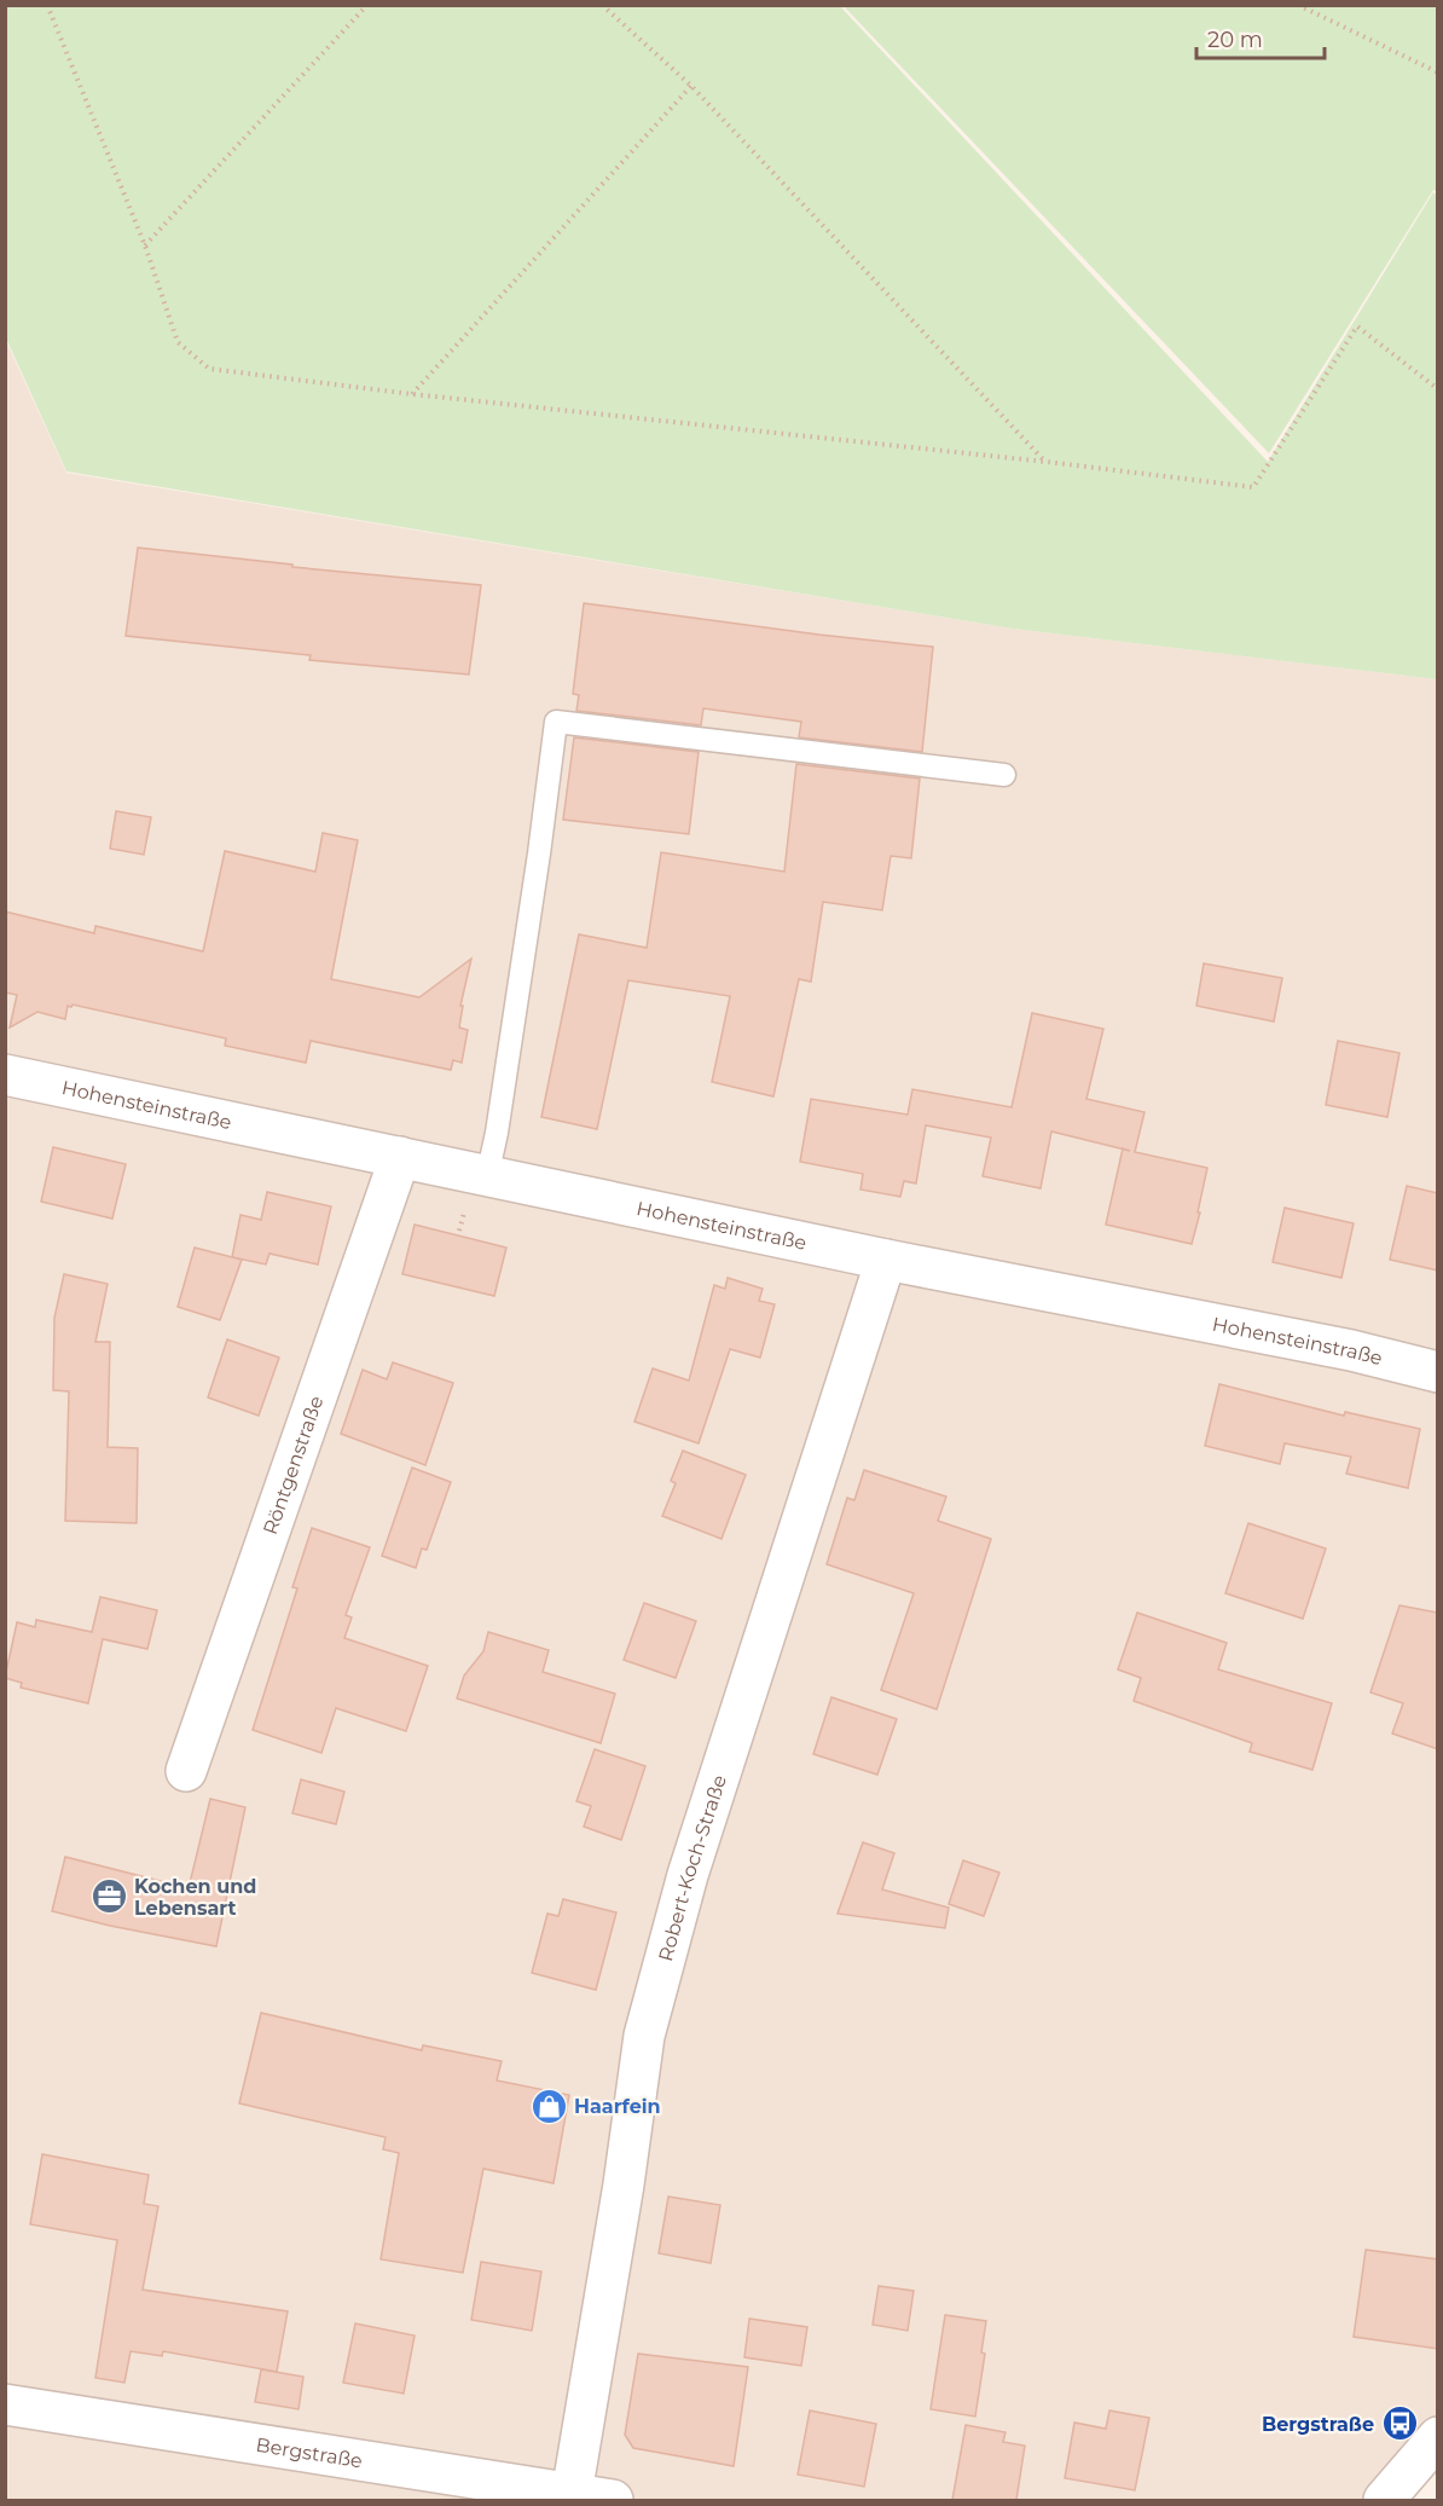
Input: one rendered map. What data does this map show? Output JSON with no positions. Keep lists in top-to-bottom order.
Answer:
{
  "streets": {
    "street": [
      "Hohensteinstraße",
      "Röntgenstraße",
      "Robert-Koch-Straße",
      "Bergstraße"
    ]
  },
  "crossings": [
    ["Hohensteinstraße", "Röntgenstraße"],
    ["Hohensteinstraße", "Robert-Koch-Straße"],
    ["Robert-Koch-Straße", "Bergstraße"]
  ],
  "places": {
    "office": ["Kochen und Lebensart"],
    "shop": ["Haarfein"],
    "bus stop": ["Bergstraße"]
  },
  "scale_bar": "20 m"
}
